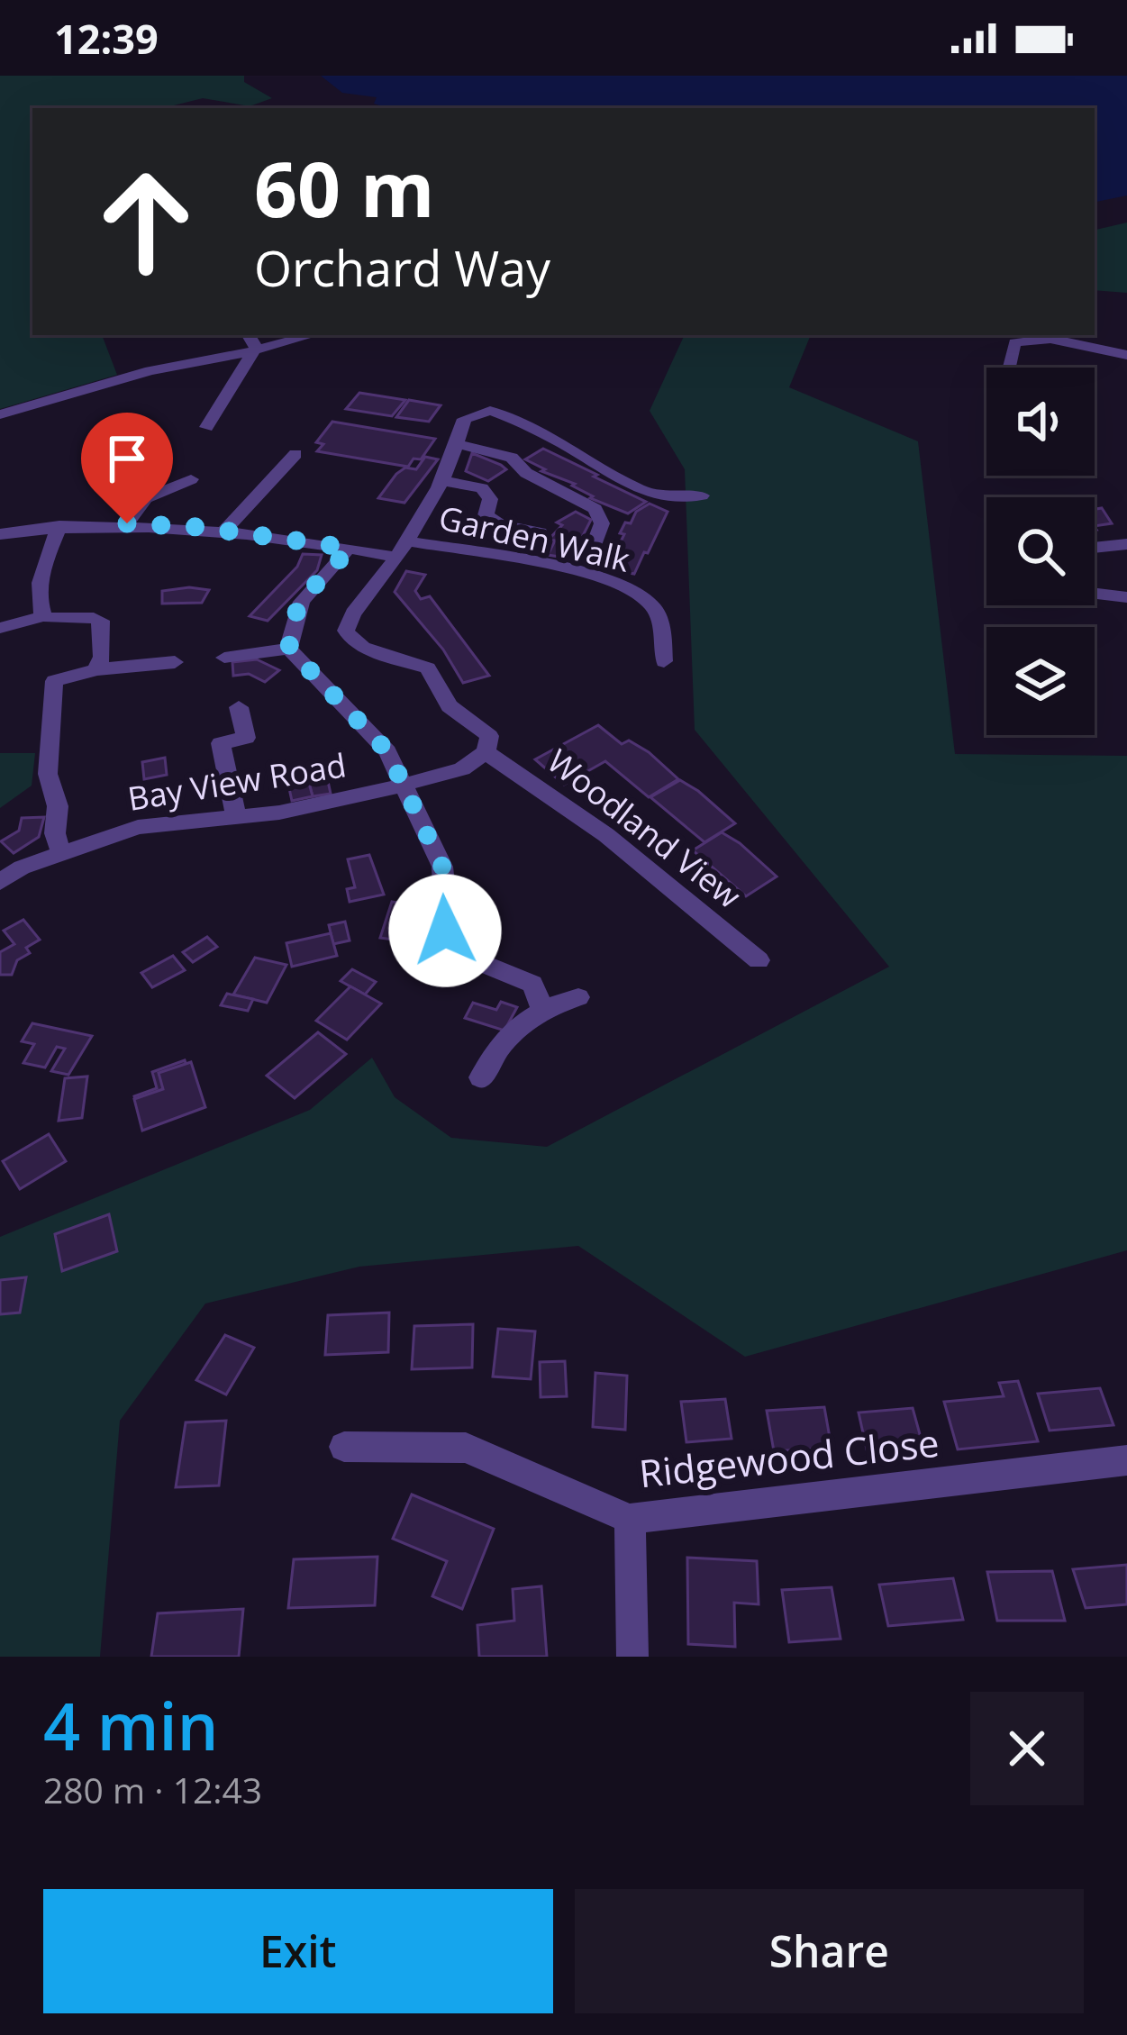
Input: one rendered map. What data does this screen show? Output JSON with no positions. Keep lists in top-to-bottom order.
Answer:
{
  "streets": {
    "street": [
      "Garden Walk",
      "Bay View Road",
      "Woodland View",
      "Ridgewood Close"
    ]
  },
  "crossings": [
    ["Bay View Road", "Woodland View"]
  ],
  "page": {
    "status": "12:39",
    "turn": ["60 m", "Orchard Way"],
    "heading": ["4 min", "280 m · 12:43"],
    "buttons": ["Exit", "Share"]
  }
}
